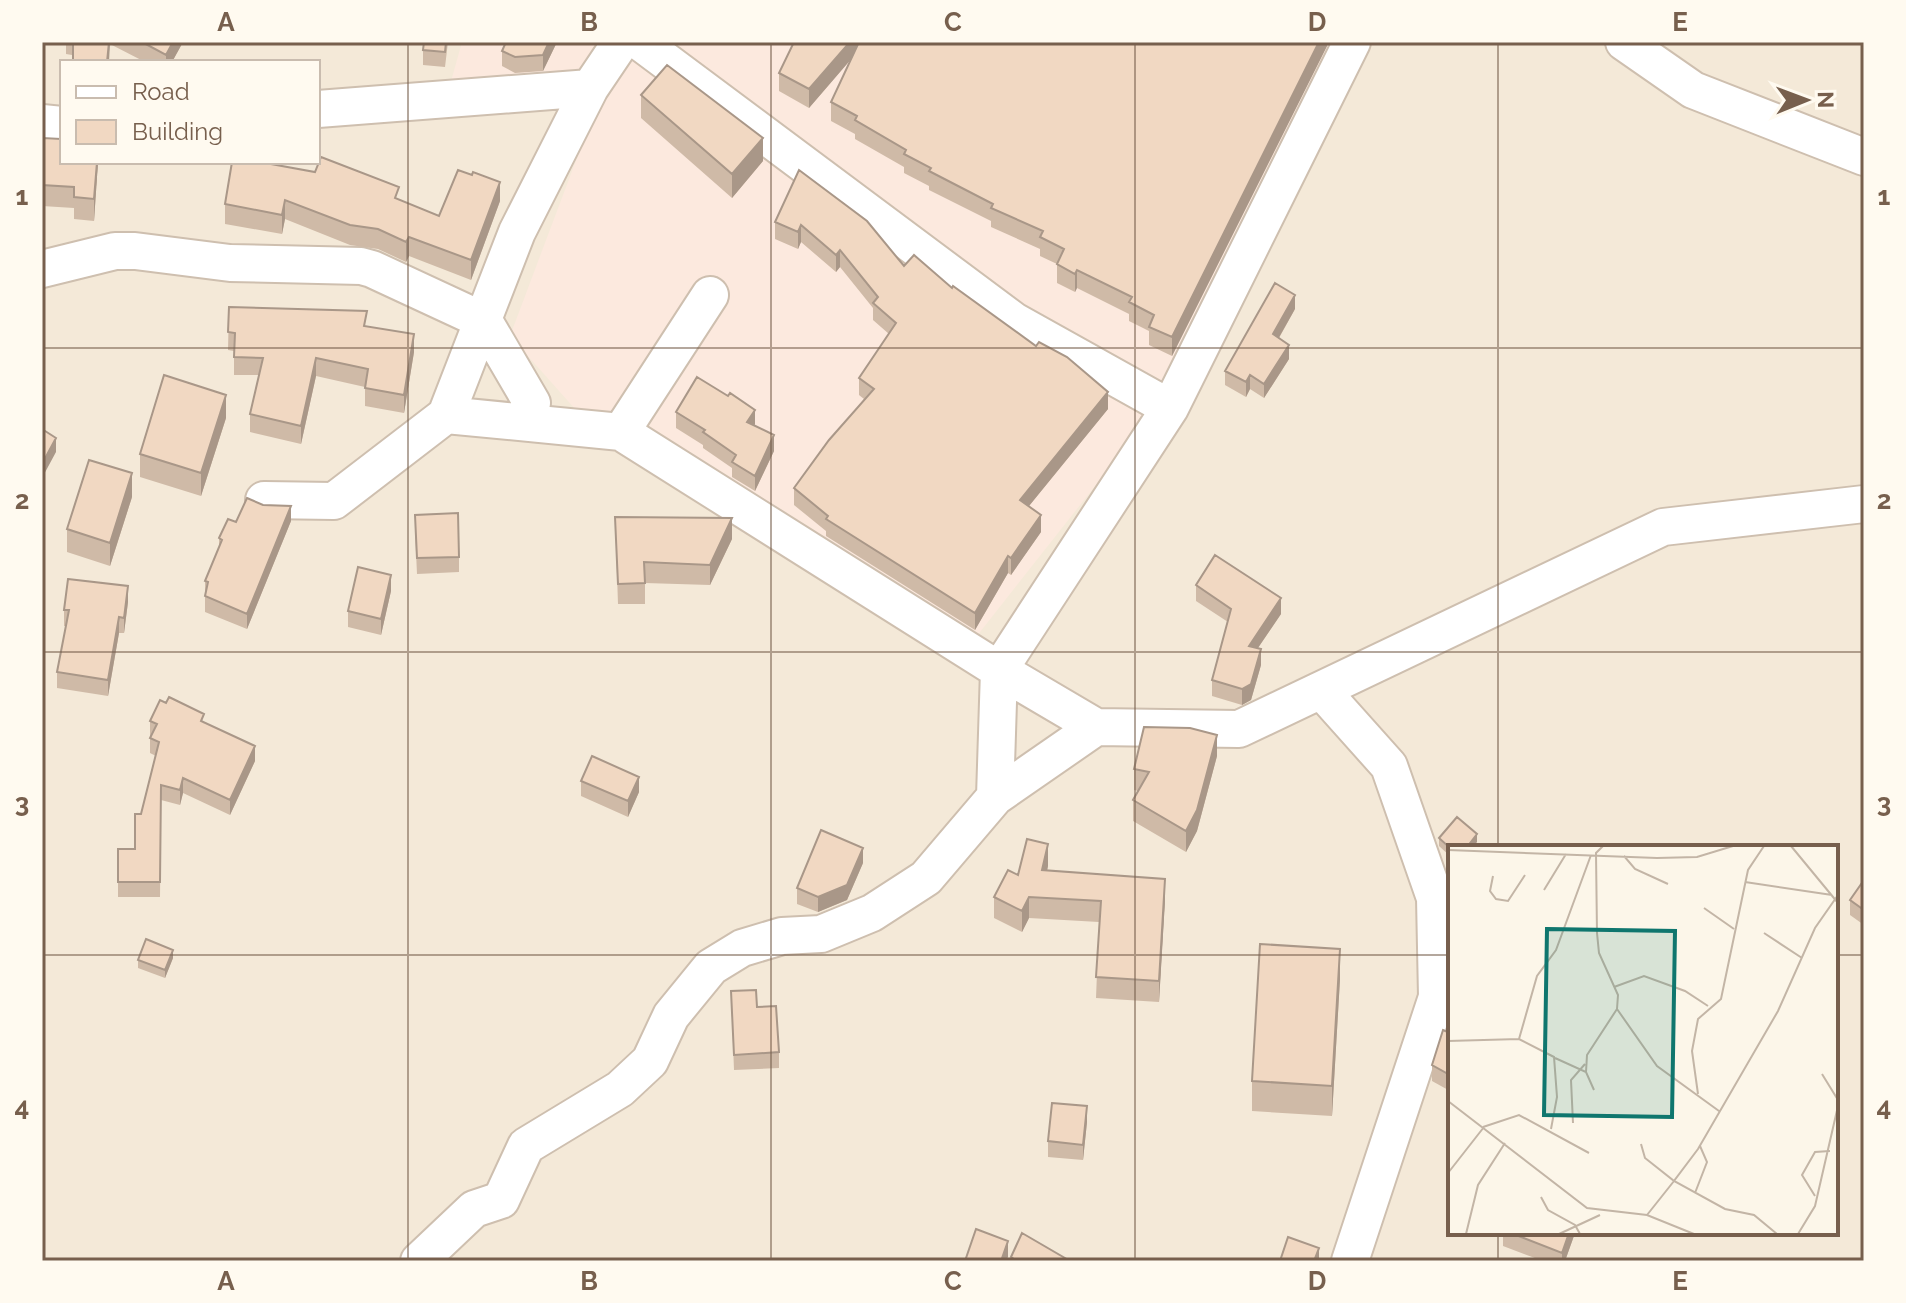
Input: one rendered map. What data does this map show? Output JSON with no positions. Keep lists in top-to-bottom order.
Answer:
{
  "legend": ["Road", "Building"],
  "north": "right",
  "grid": {
    "columns": [
      "A",
      "B",
      "C",
      "D",
      "E"
    ],
    "rows": [
      "1",
      "2",
      "3",
      "4"
    ]
  }
}
